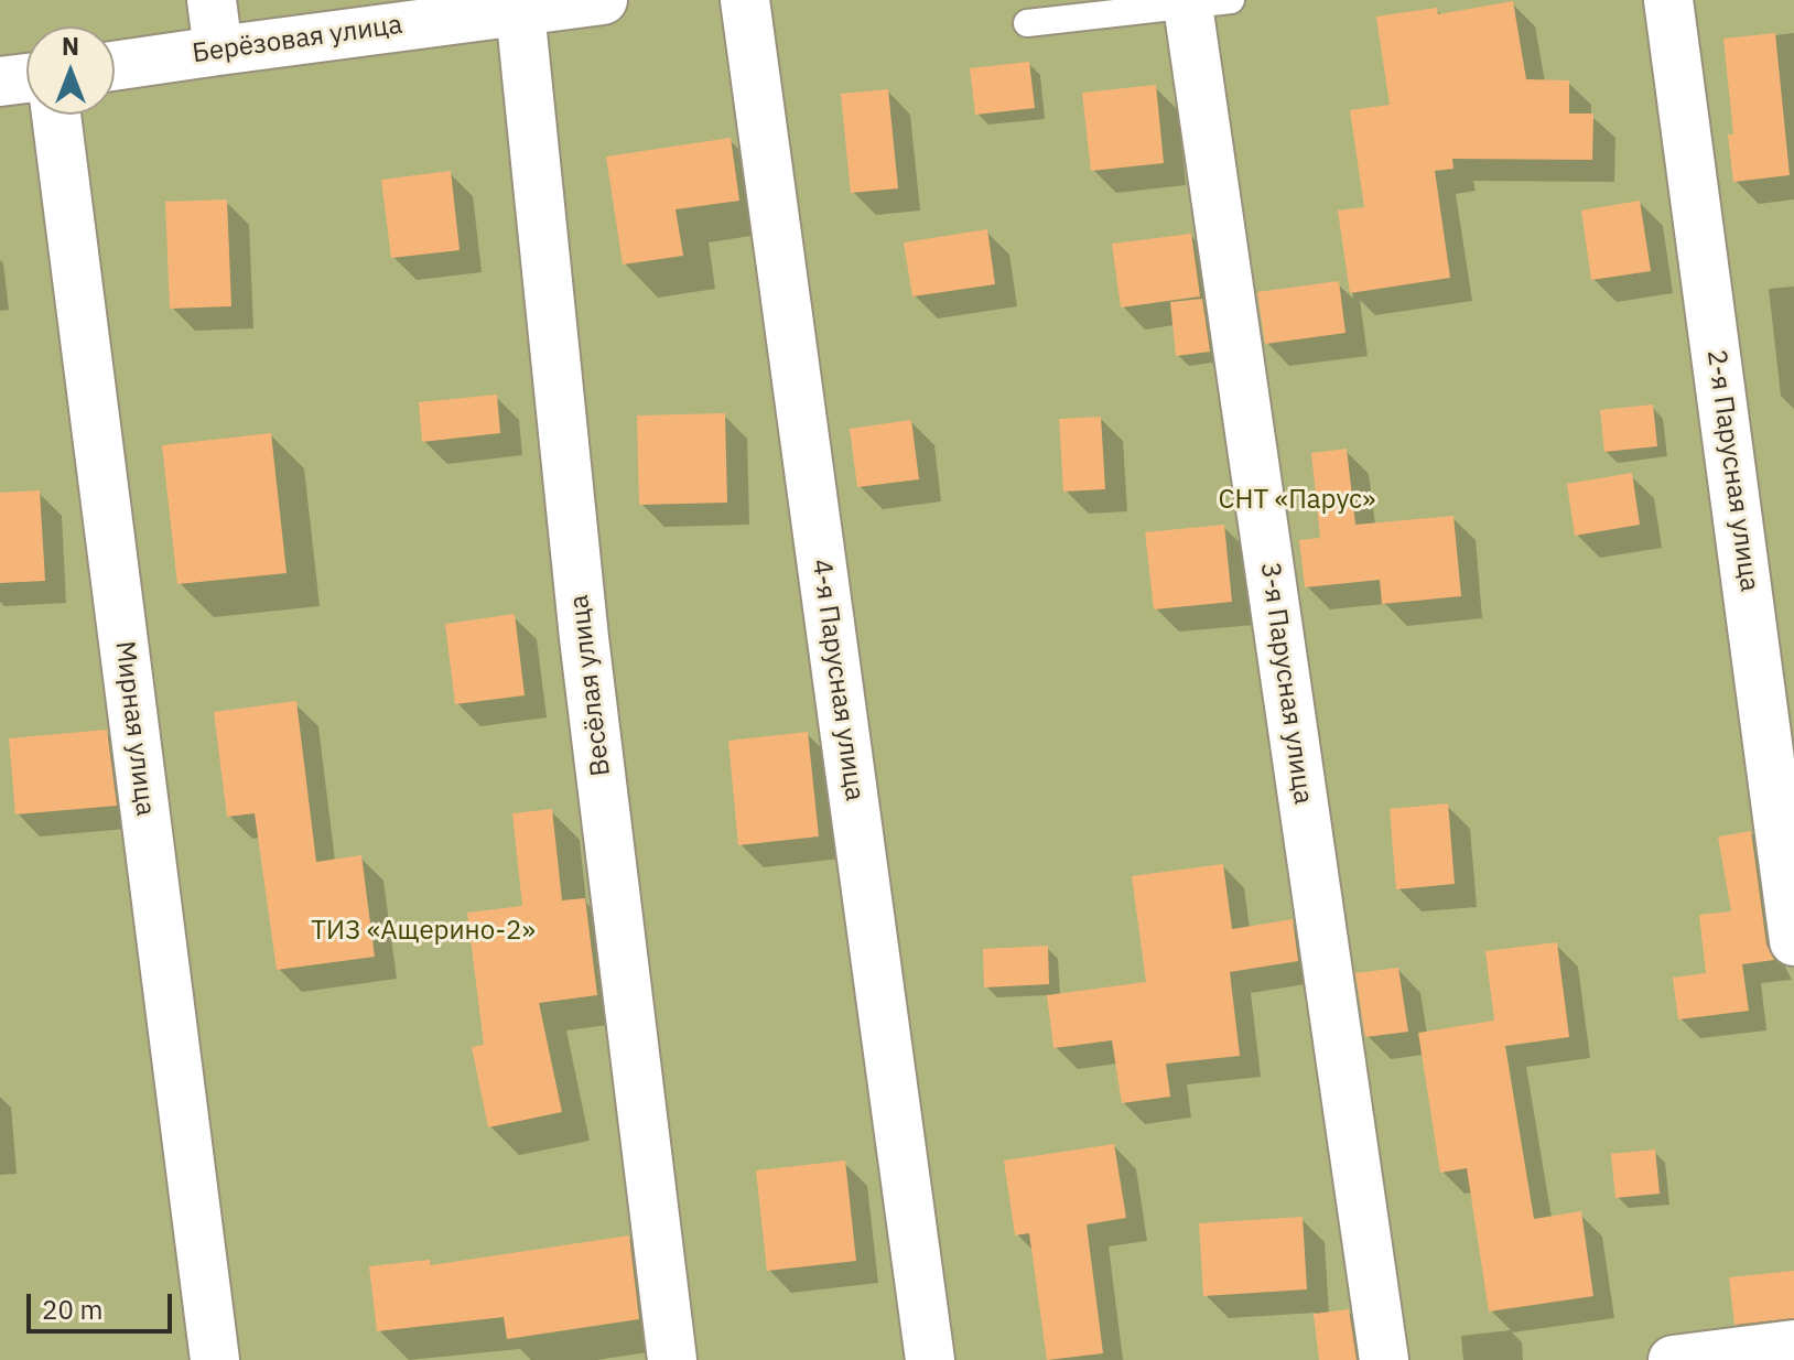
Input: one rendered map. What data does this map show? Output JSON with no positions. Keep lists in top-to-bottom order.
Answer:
{
  "streets": {
    "street": [
      "Берёзовая улица",
      "2-я Парусная улица",
      "4-я Парусная улица",
      "3-я Парусная улица",
      "Весёлая улица",
      "Мирная улица"
    ]
  },
  "crossings": [
    ["Берёзовая улица", "Весёлая улица"]
  ],
  "parks": ["СНТ «Парус»", "ТИЗ «Ащерино-2»"],
  "scale_bar": "20 m",
  "north": "top"
}
